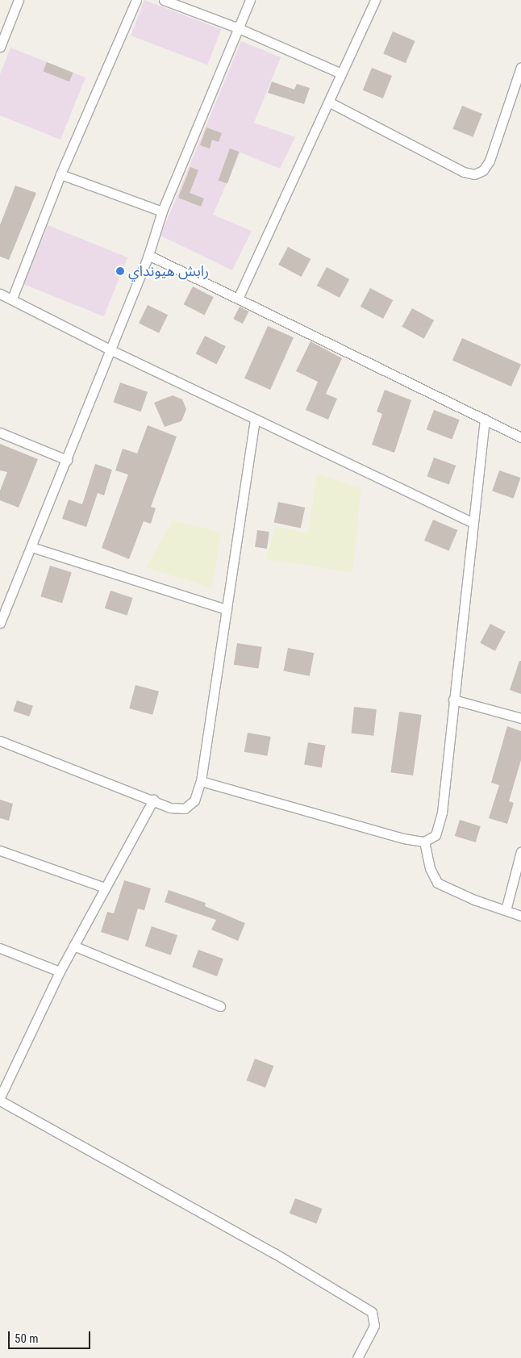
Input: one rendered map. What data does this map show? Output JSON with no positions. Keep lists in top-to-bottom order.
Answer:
{
  "places": ["رابش هيونداي"],
  "scale_bar": "50 m"
}
